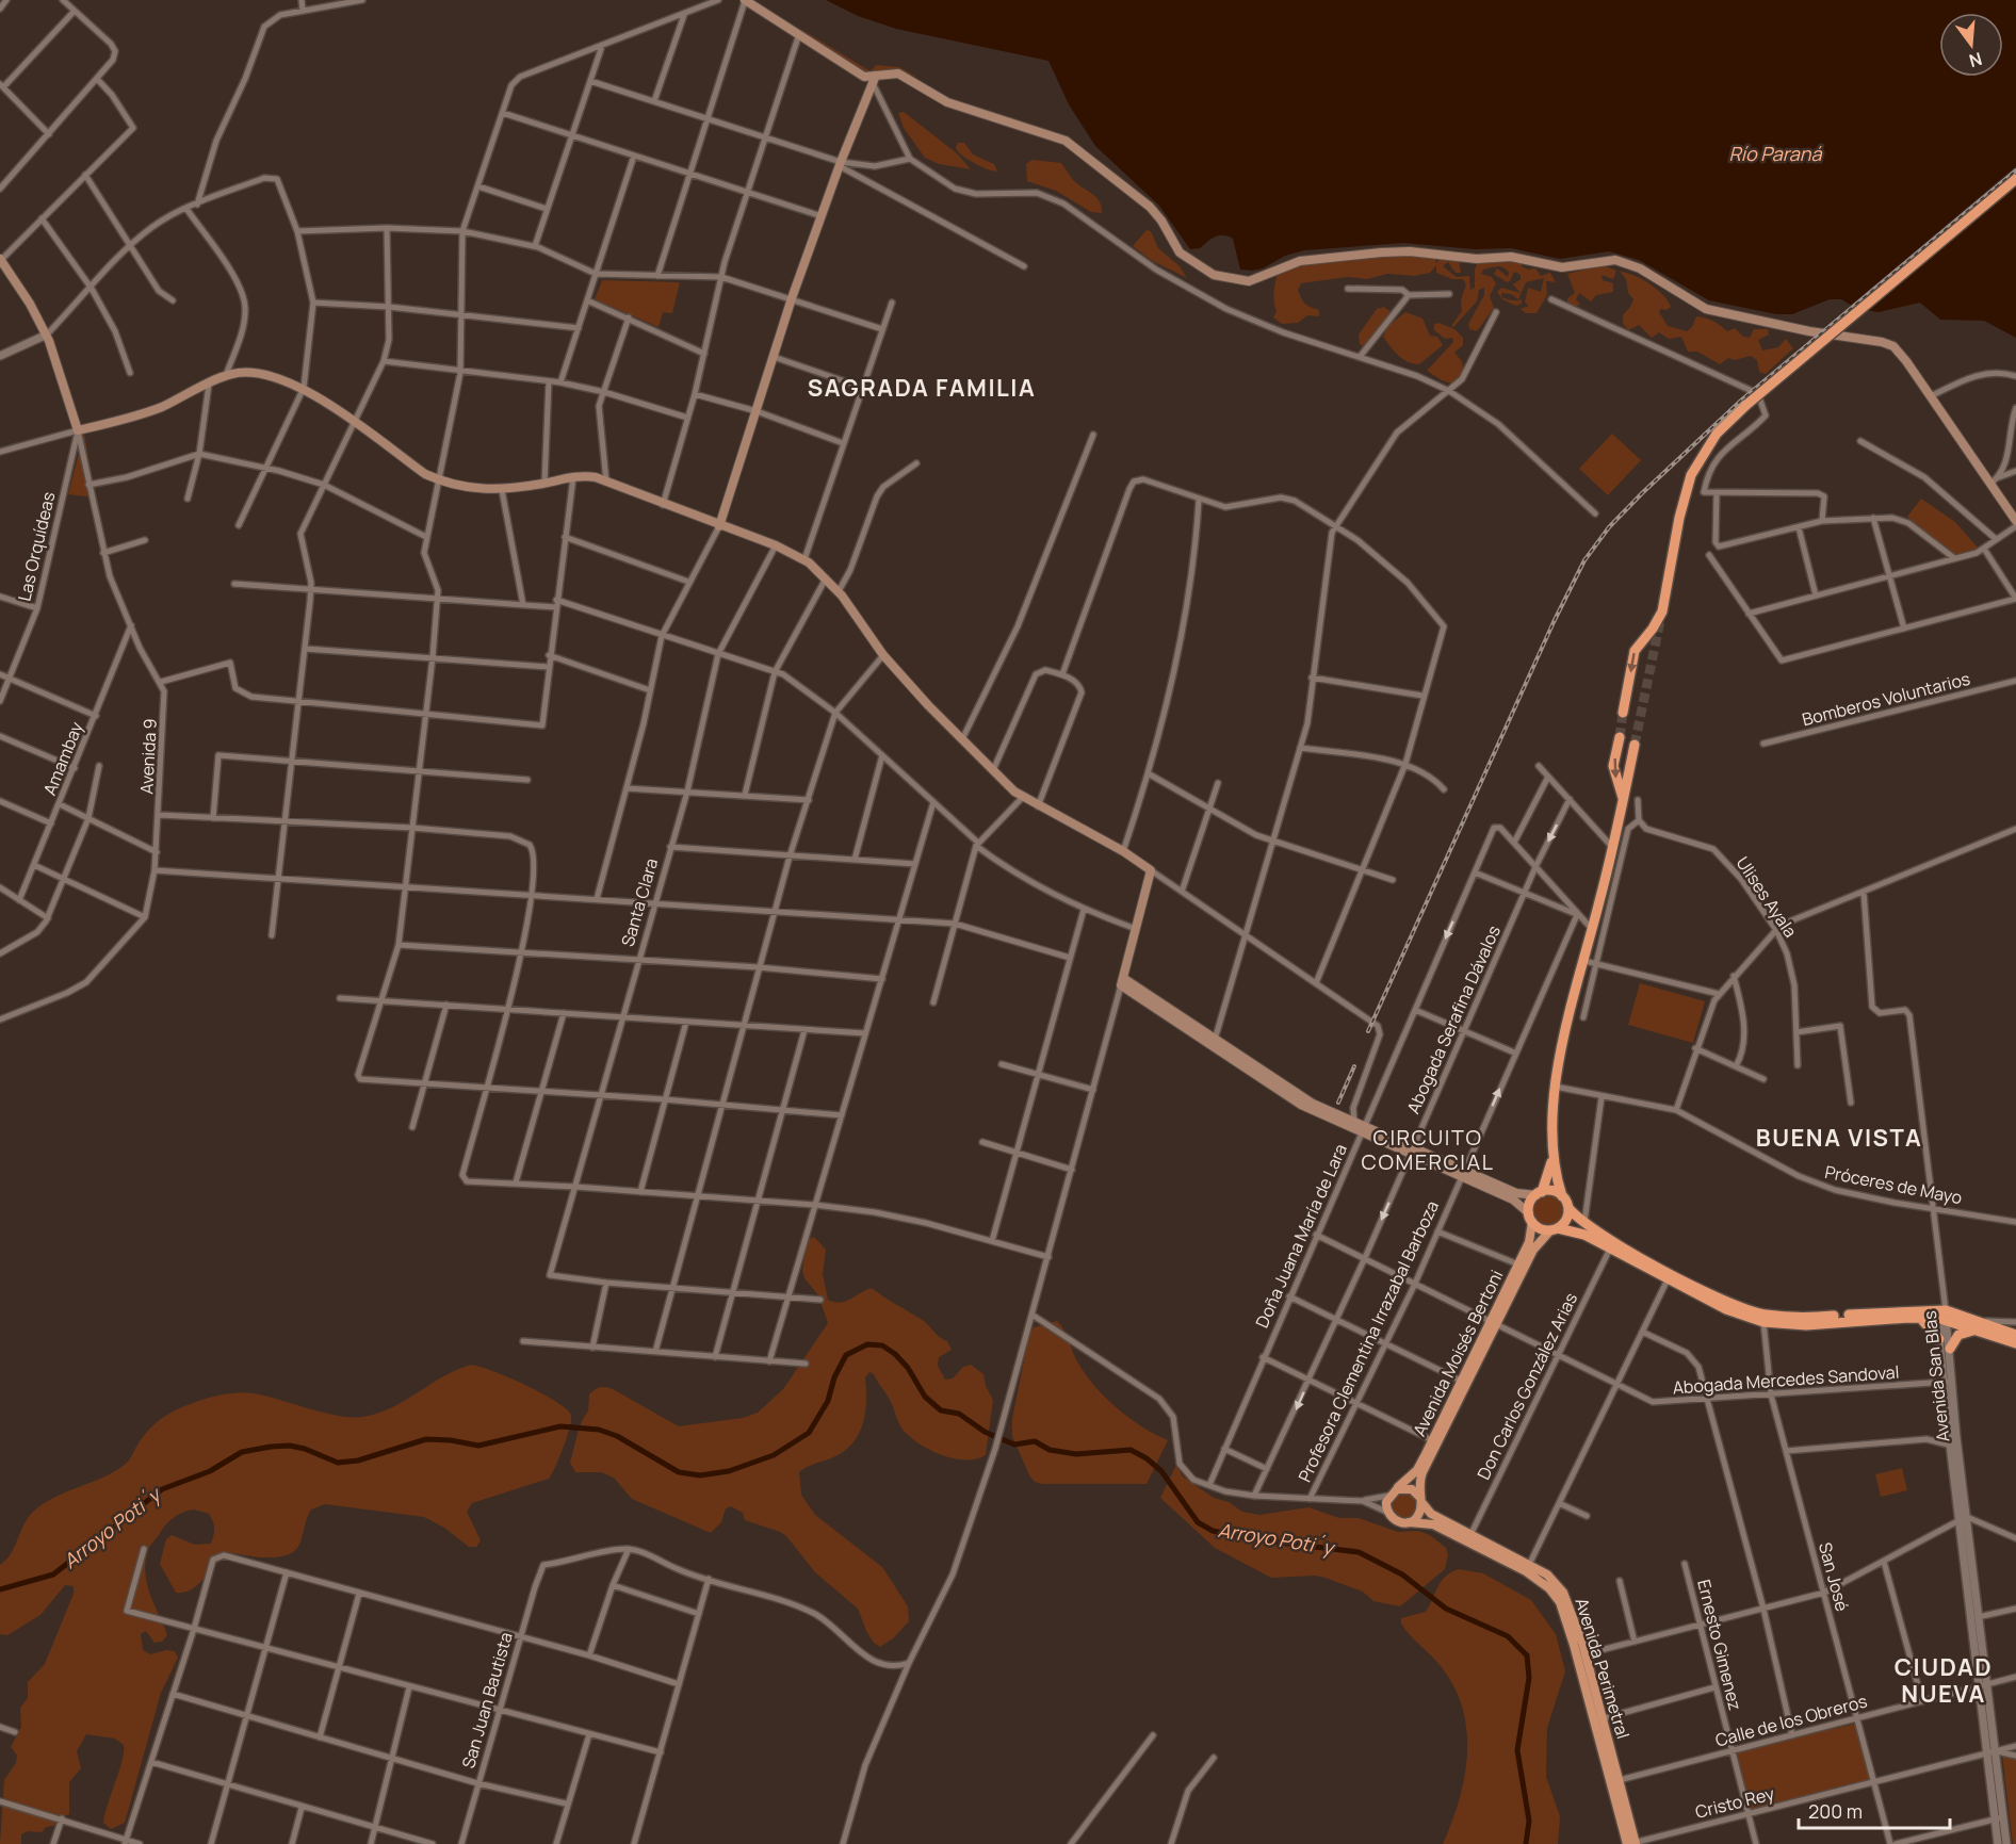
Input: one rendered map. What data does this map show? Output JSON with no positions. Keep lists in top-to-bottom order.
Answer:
{
  "streets": {
    "main road": ["Avenida Moisés Bertoni", "Avenida Perimetral"],
    "street": [
      "Las Orquídeas",
      "Bomberos Voluntarios",
      "Avenida 9",
      "Amambay",
      "Ulises Ayala",
      "Santa Clara",
      "Abogada Serafina Dávalos",
      "Próceres de Mayo",
      "Doña Juana María de Lara",
      "Profesora Clementina Irrazabal Barboza",
      "Avenida San Blas",
      "Abogada Mercedes Sandoval",
      "Don Carlos González Arias",
      "San José",
      "Ernesto Gimenez",
      "San Juan Bautista",
      "Calle de los Obreros",
      "Cristo Rey"
    ]
  },
  "crossings": [
    ["Las Orquídeas", "Avenida 9"],
    ["Avenida 9", "Amambay"],
    ["Abogada Serafina Dávalos", "Abogada Mercedes Sandoval"],
    ["Próceres de Mayo", "Avenida San Blas"],
    ["Doña Juana María de Lara", "Abogada Mercedes Sandoval"],
    ["Profesora Clementina Irrazabal Barboza", "Abogada Mercedes Sandoval"],
    ["Avenida Moisés Bertoni", "Abogada Mercedes Sandoval"],
    ["Avenida Moisés Bertoni", "Avenida Perimetral"],
    ["Avenida San Blas", "Abogada Mercedes Sandoval"],
    ["Avenida San Blas", "Calle de los Obreros"],
    ["Avenida San Blas", "Cristo Rey"],
    ["Abogada Mercedes Sandoval", "Don Carlos González Arias"],
    ["Abogada Mercedes Sandoval", "San José"],
    ["Don Carlos González Arias", "Avenida Perimetral"],
    ["San José", "Calle de los Obreros"],
    ["San José", "Cristo Rey"],
    ["Ernesto Gimenez", "Calle de los Obreros"],
    ["Ernesto Gimenez", "Cristo Rey"],
    ["Avenida Perimetral", "Calle de los Obreros"],
    ["Avenida Perimetral", "Cristo Rey"]
  ],
  "one_way": ["Abogada Serafina Dávalos"],
  "districts": [
    "SAGRADA FAMILIA",
    "CIRCUITO COMERCIAL",
    "BUENA VISTA",
    "CIUDAD NUEVA"
  ],
  "water": ["Río Paraná", "Arroyo Poti´y"],
  "scale_bar": "200 m",
  "north": "bottom"
}
